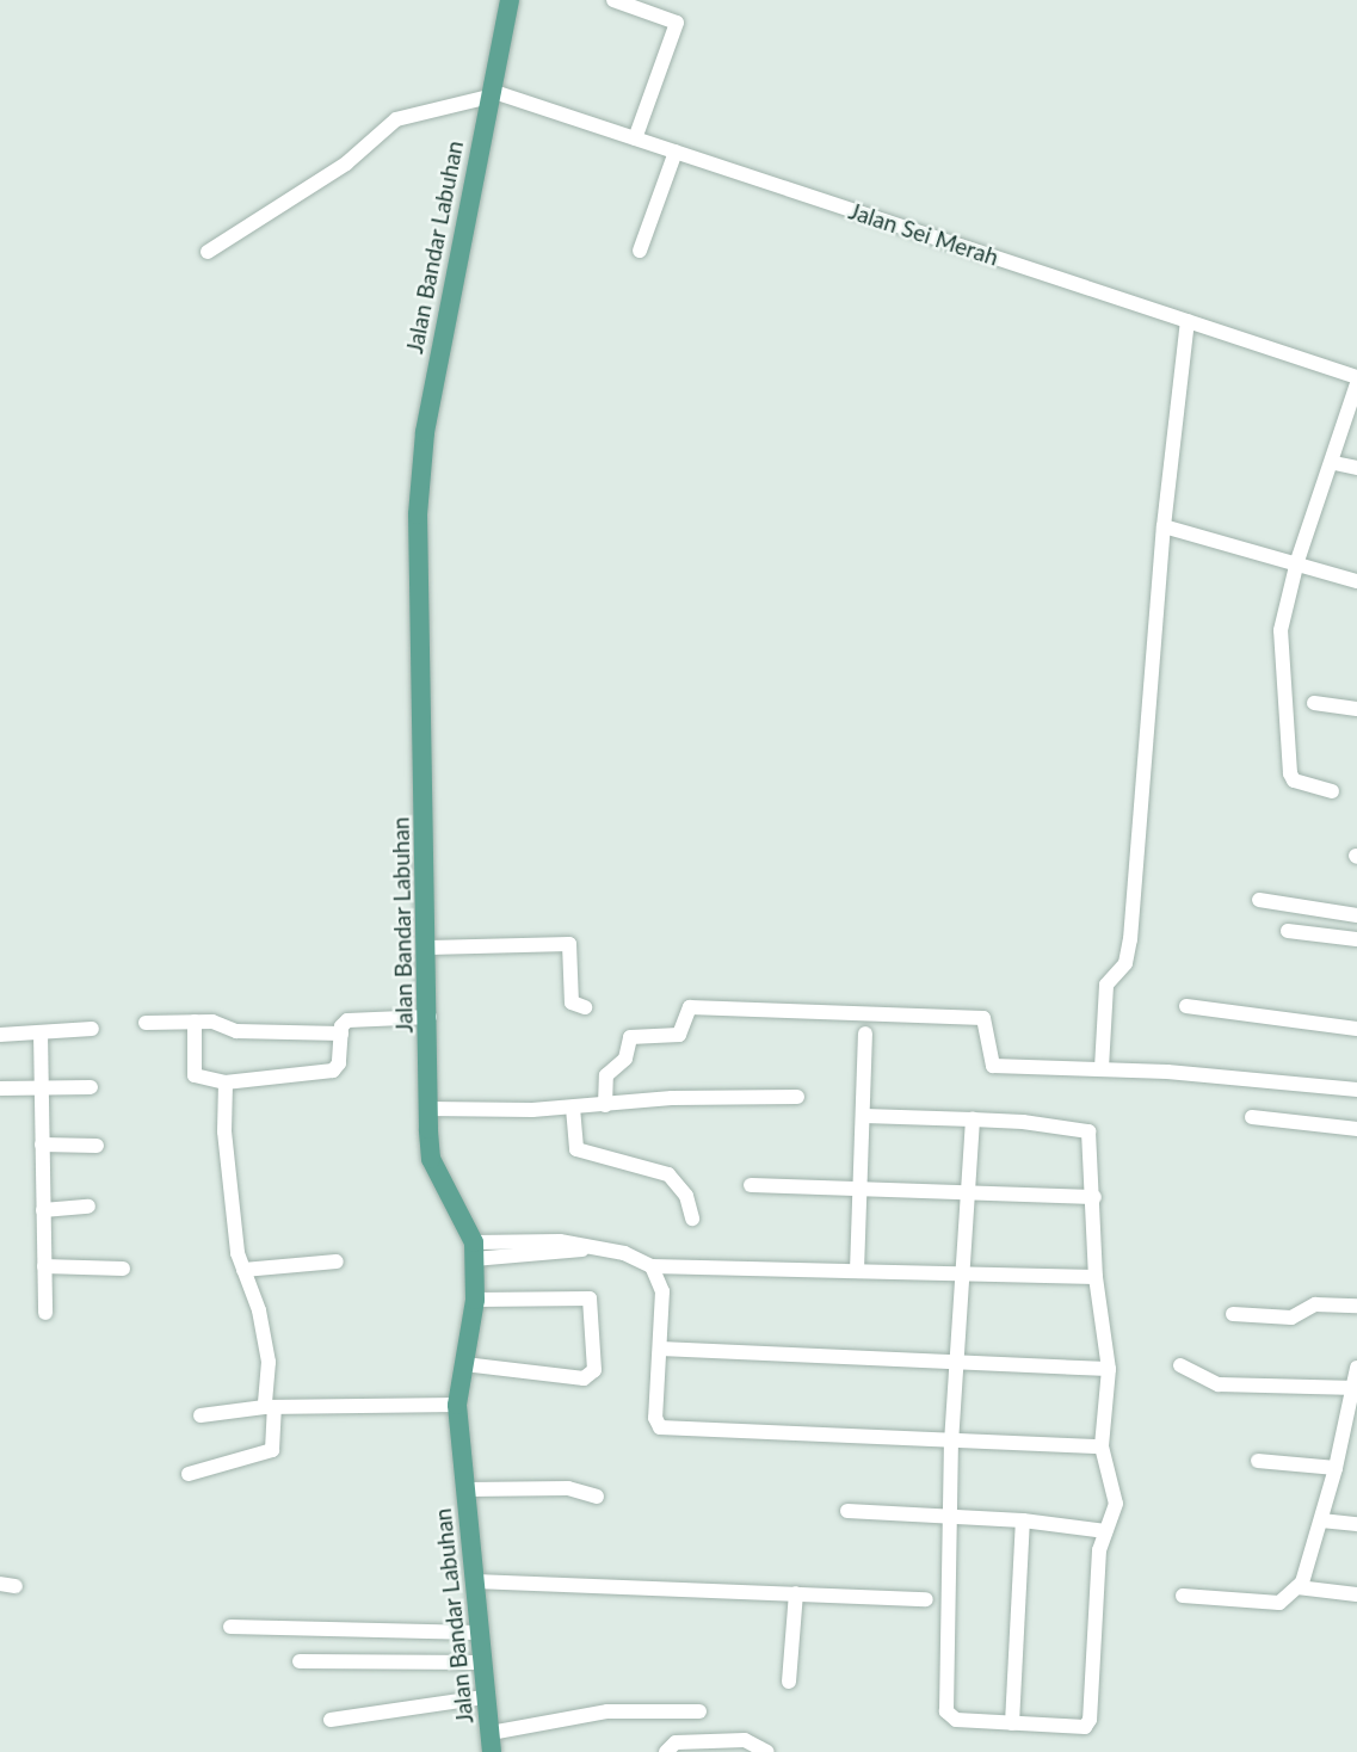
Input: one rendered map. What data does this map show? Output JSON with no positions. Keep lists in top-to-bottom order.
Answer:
{
  "streets": {
    "main road": ["Jalan Bandar Labuhan"],
    "street": ["Jalan Sei Merah"]
  },
  "crossings": [
    ["Jalan Sei Merah", "Jalan Bandar Labuhan"]
  ]
}
